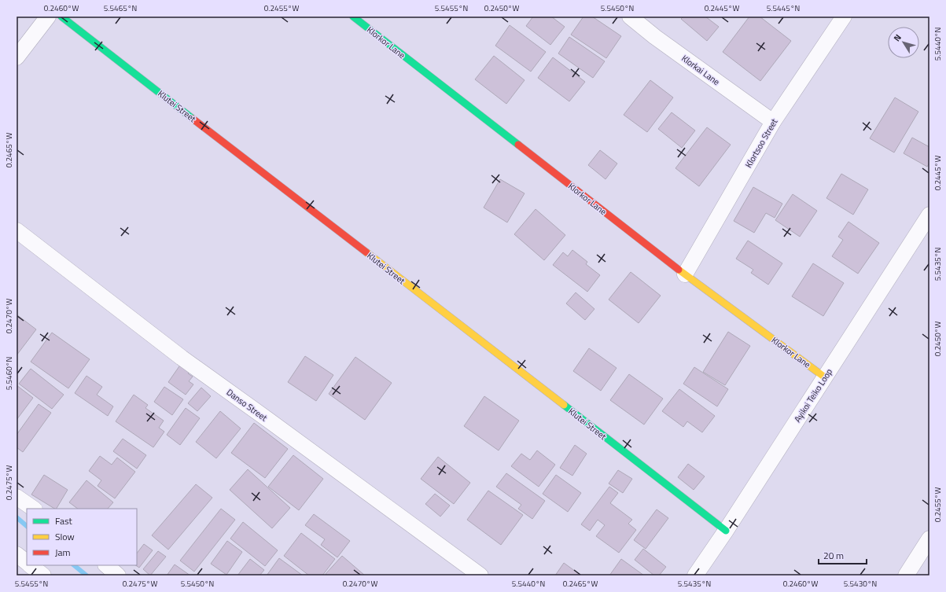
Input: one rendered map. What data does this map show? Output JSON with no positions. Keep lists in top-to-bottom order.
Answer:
{
  "streets": {
    "street": [
      "Klorkor Lane",
      "Klorkai Lane",
      "Klutei Street",
      "Klortsoo Street",
      "Ayikoi Teiko Loop",
      "Danso Street"
    ]
  },
  "crossings": [
    ["Klorkor Lane", "Klortsoo Street"],
    ["Klorkor Lane", "Ayikoi Teiko Loop"],
    ["Klorkai Lane", "Klortsoo Street"],
    ["Klutei Street", "Ayikoi Teiko Loop"]
  ],
  "legend": ["Fast", "Slow", "Jam"],
  "scale_bar": "20 m",
  "north": "top left",
  "coordinates": [
    "0.2460°W",
    "5.5465°N",
    "0.2455°W",
    "5.5455°N",
    "0.2450°W",
    "5.5450°N",
    "0.2445°W",
    "5.5445°N",
    "5.5440°N",
    "0.2465°W",
    "5.5435°N",
    "0.2470°W",
    "5.5460°N",
    "0.2475°W",
    "5.5430°N"
  ]
}
